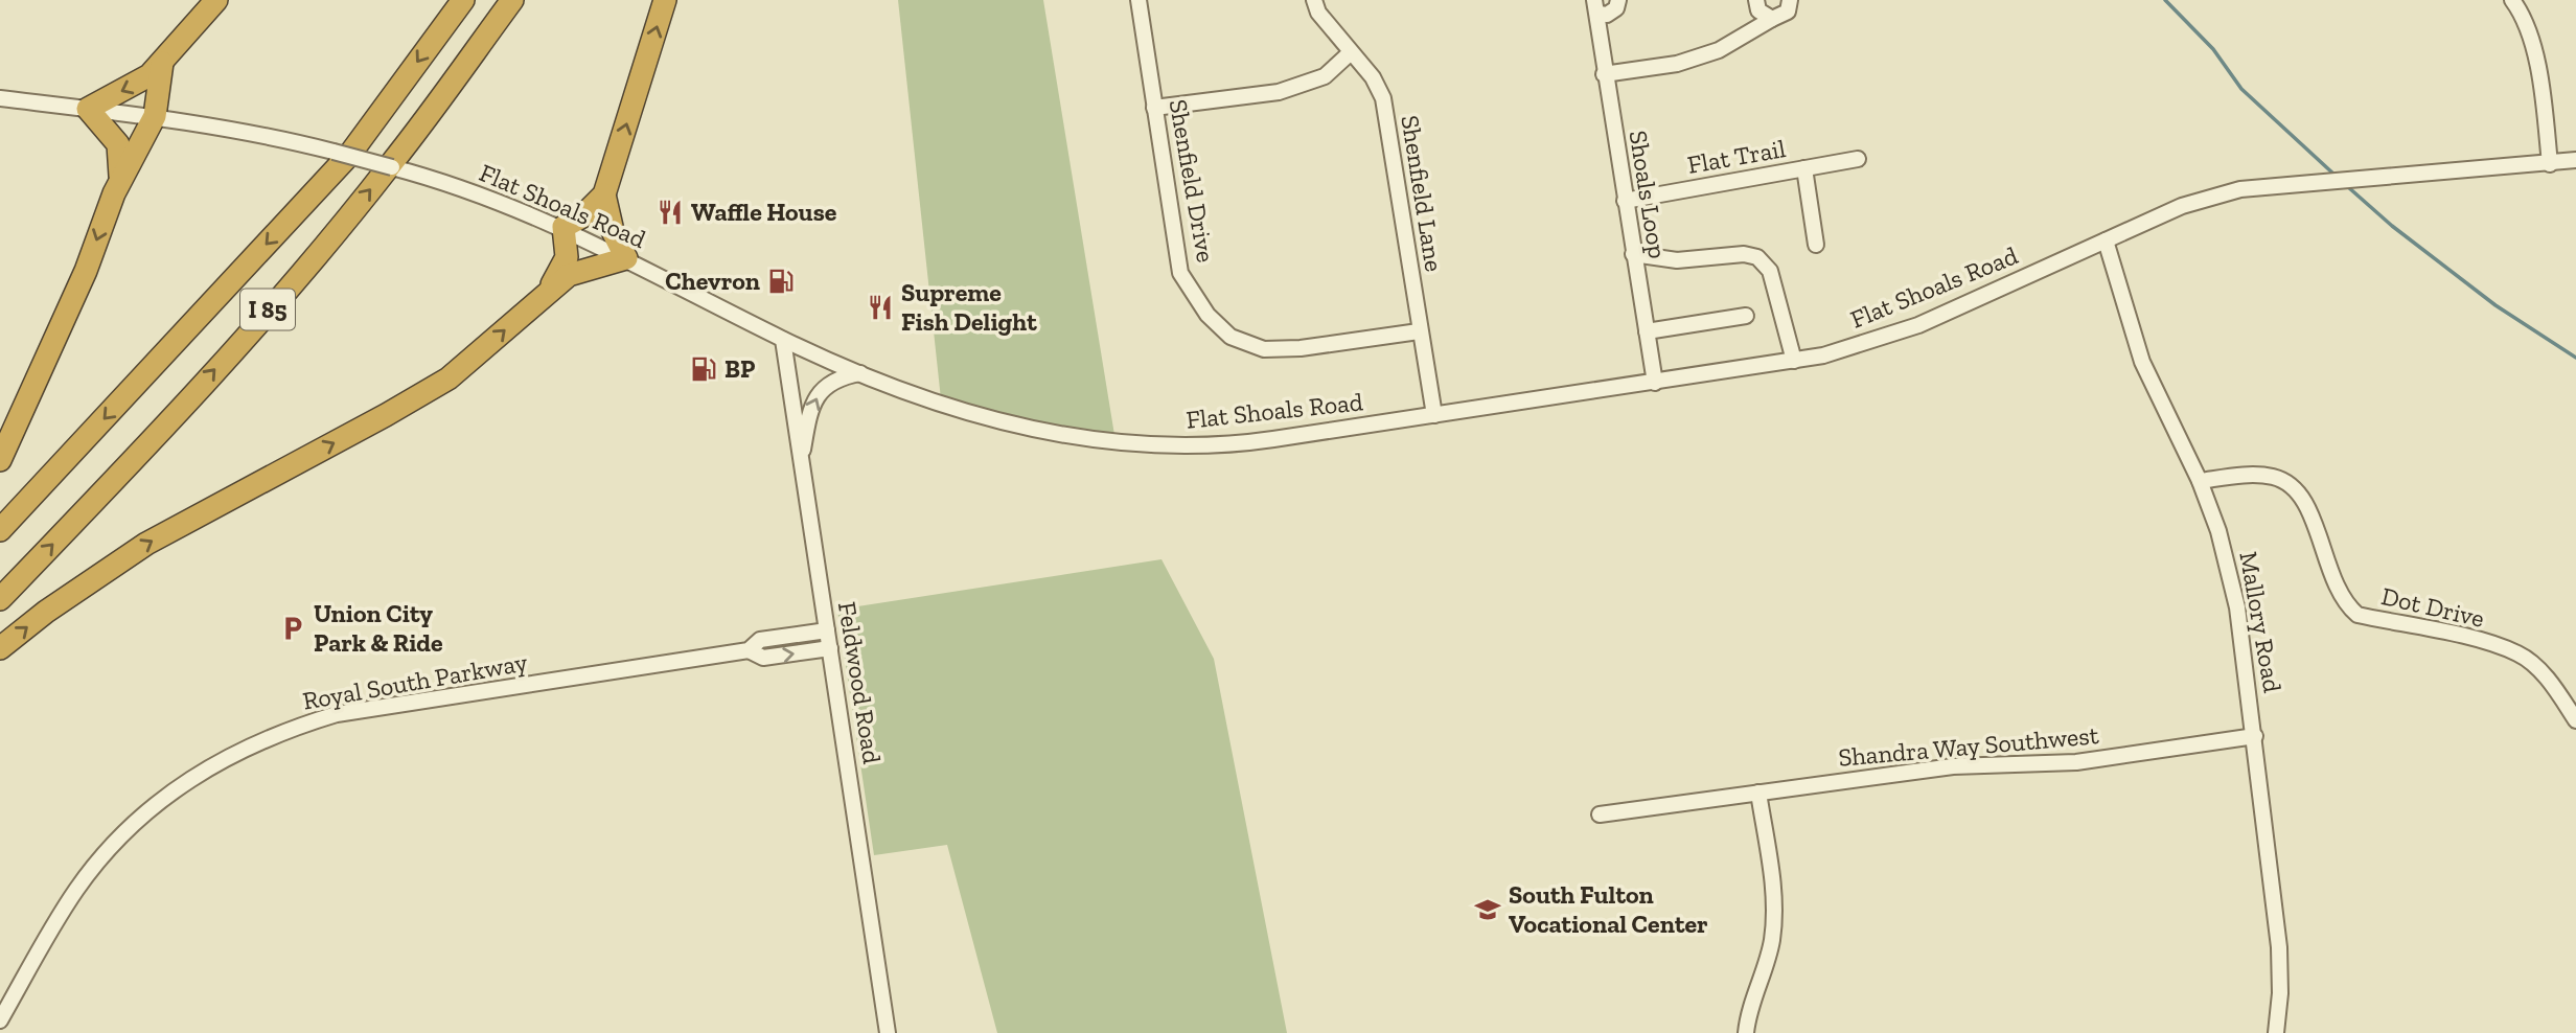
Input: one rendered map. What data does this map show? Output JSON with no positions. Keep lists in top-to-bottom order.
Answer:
{
  "streets": {
    "highway": ["I 85"],
    "street": [
      "Flat Trail",
      "Shenfield Drive",
      "Shenfield Lane",
      "Shoals Loop",
      "Flat Shoals Road",
      "Dot Drive",
      "Mallory Road",
      "Royal South Parkway",
      "Feldwood Road",
      "Shandra Way Southwest"
    ]
  },
  "crossings": [
    ["Flat Trail", "Shoals Loop"],
    ["Shenfield Drive", "Shenfield Lane"],
    ["Shenfield Lane", "Flat Shoals Road"],
    ["Shoals Loop", "Flat Shoals Road"],
    ["Flat Shoals Road", "Mallory Road"],
    ["Flat Shoals Road", "Feldwood Road"],
    ["Dot Drive", "Mallory Road"],
    ["Mallory Road", "Shandra Way Southwest"],
    ["Royal South Parkway", "Feldwood Road"]
  ],
  "places": {
    "restaurant": ["Waffle House", "Supreme Fish Delight"],
    "fuel station": ["Chevron", "BP"],
    "parking": ["Union City Park & Ride"],
    "school or university": ["South Fulton Vocational Center"]
  }
}
